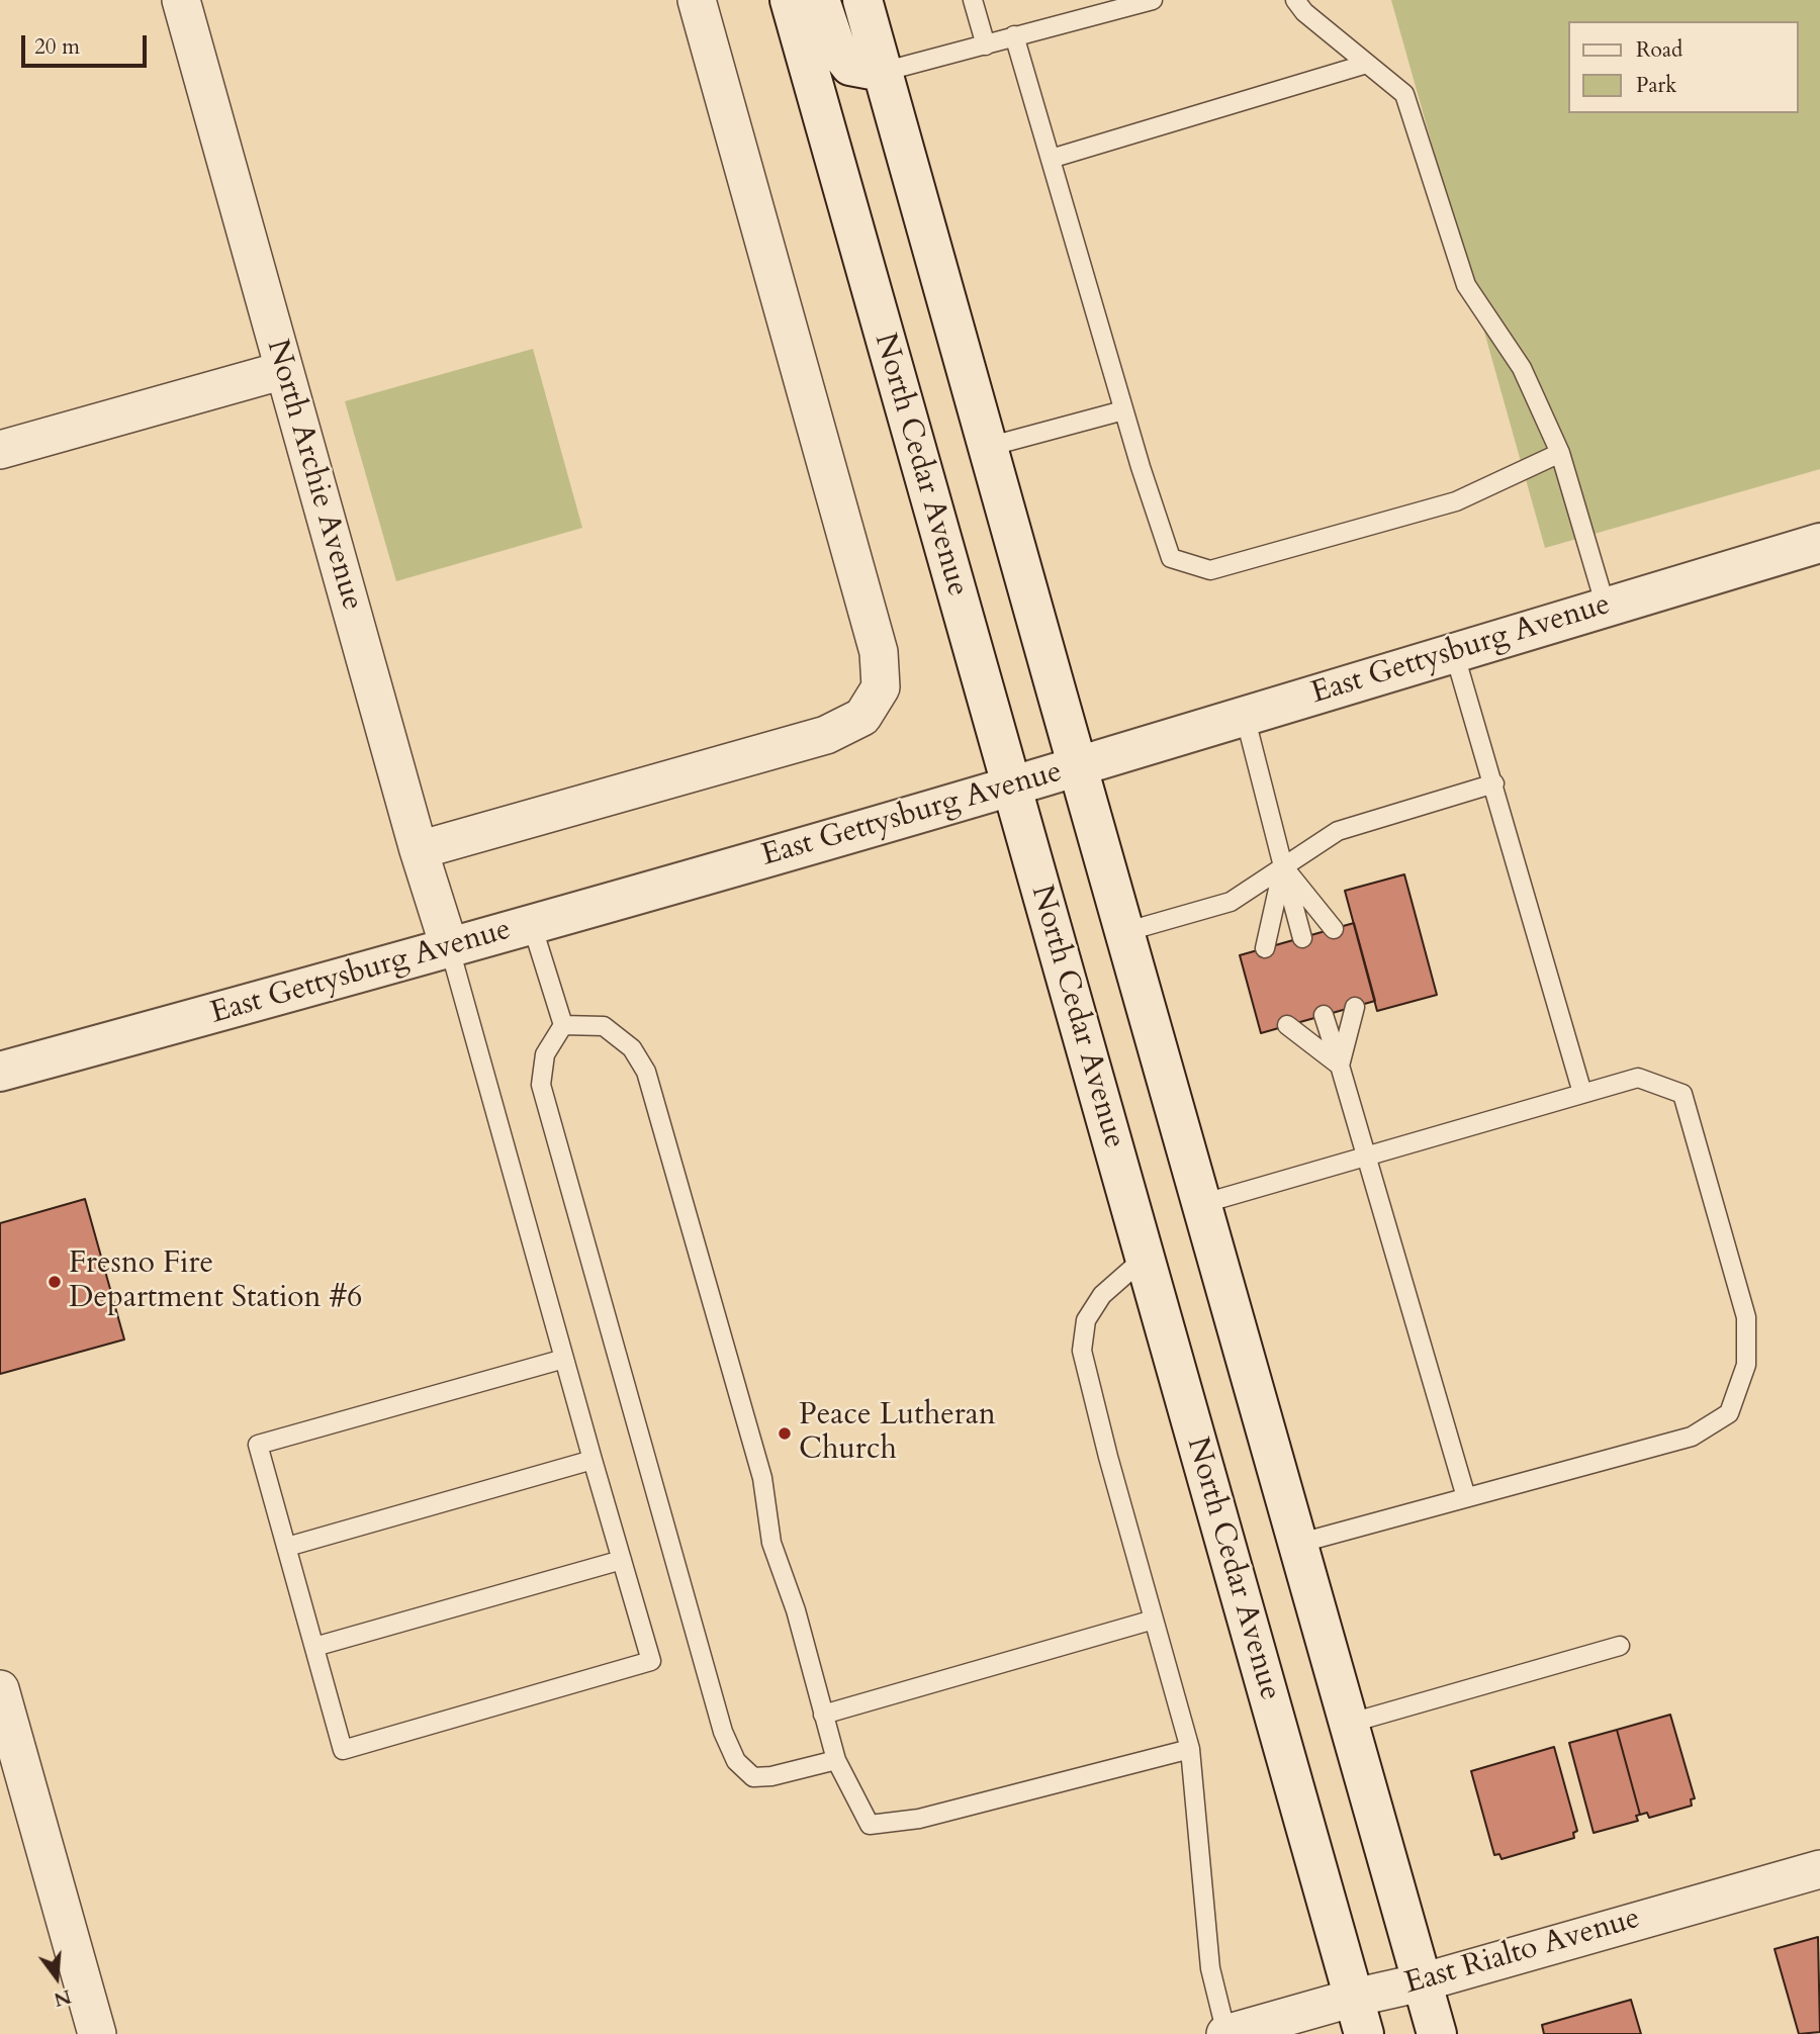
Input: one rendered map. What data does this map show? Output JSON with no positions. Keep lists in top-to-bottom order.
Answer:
{
  "streets": {
    "main road": ["North Cedar Avenue", "East Gettysburg Avenue"],
    "street": ["North Archie Avenue", "East Rialto Avenue"]
  },
  "crossings": [
    ["North Cedar Avenue", "East Gettysburg Avenue"],
    ["North Cedar Avenue", "East Rialto Avenue"],
    ["North Archie Avenue", "East Gettysburg Avenue"]
  ],
  "places": ["Fresno Fire Department Station #6", "Peace Lutheran Church"],
  "legend": ["Road", "Park"],
  "scale_bar": "20 m",
  "north": "bottom"
}
